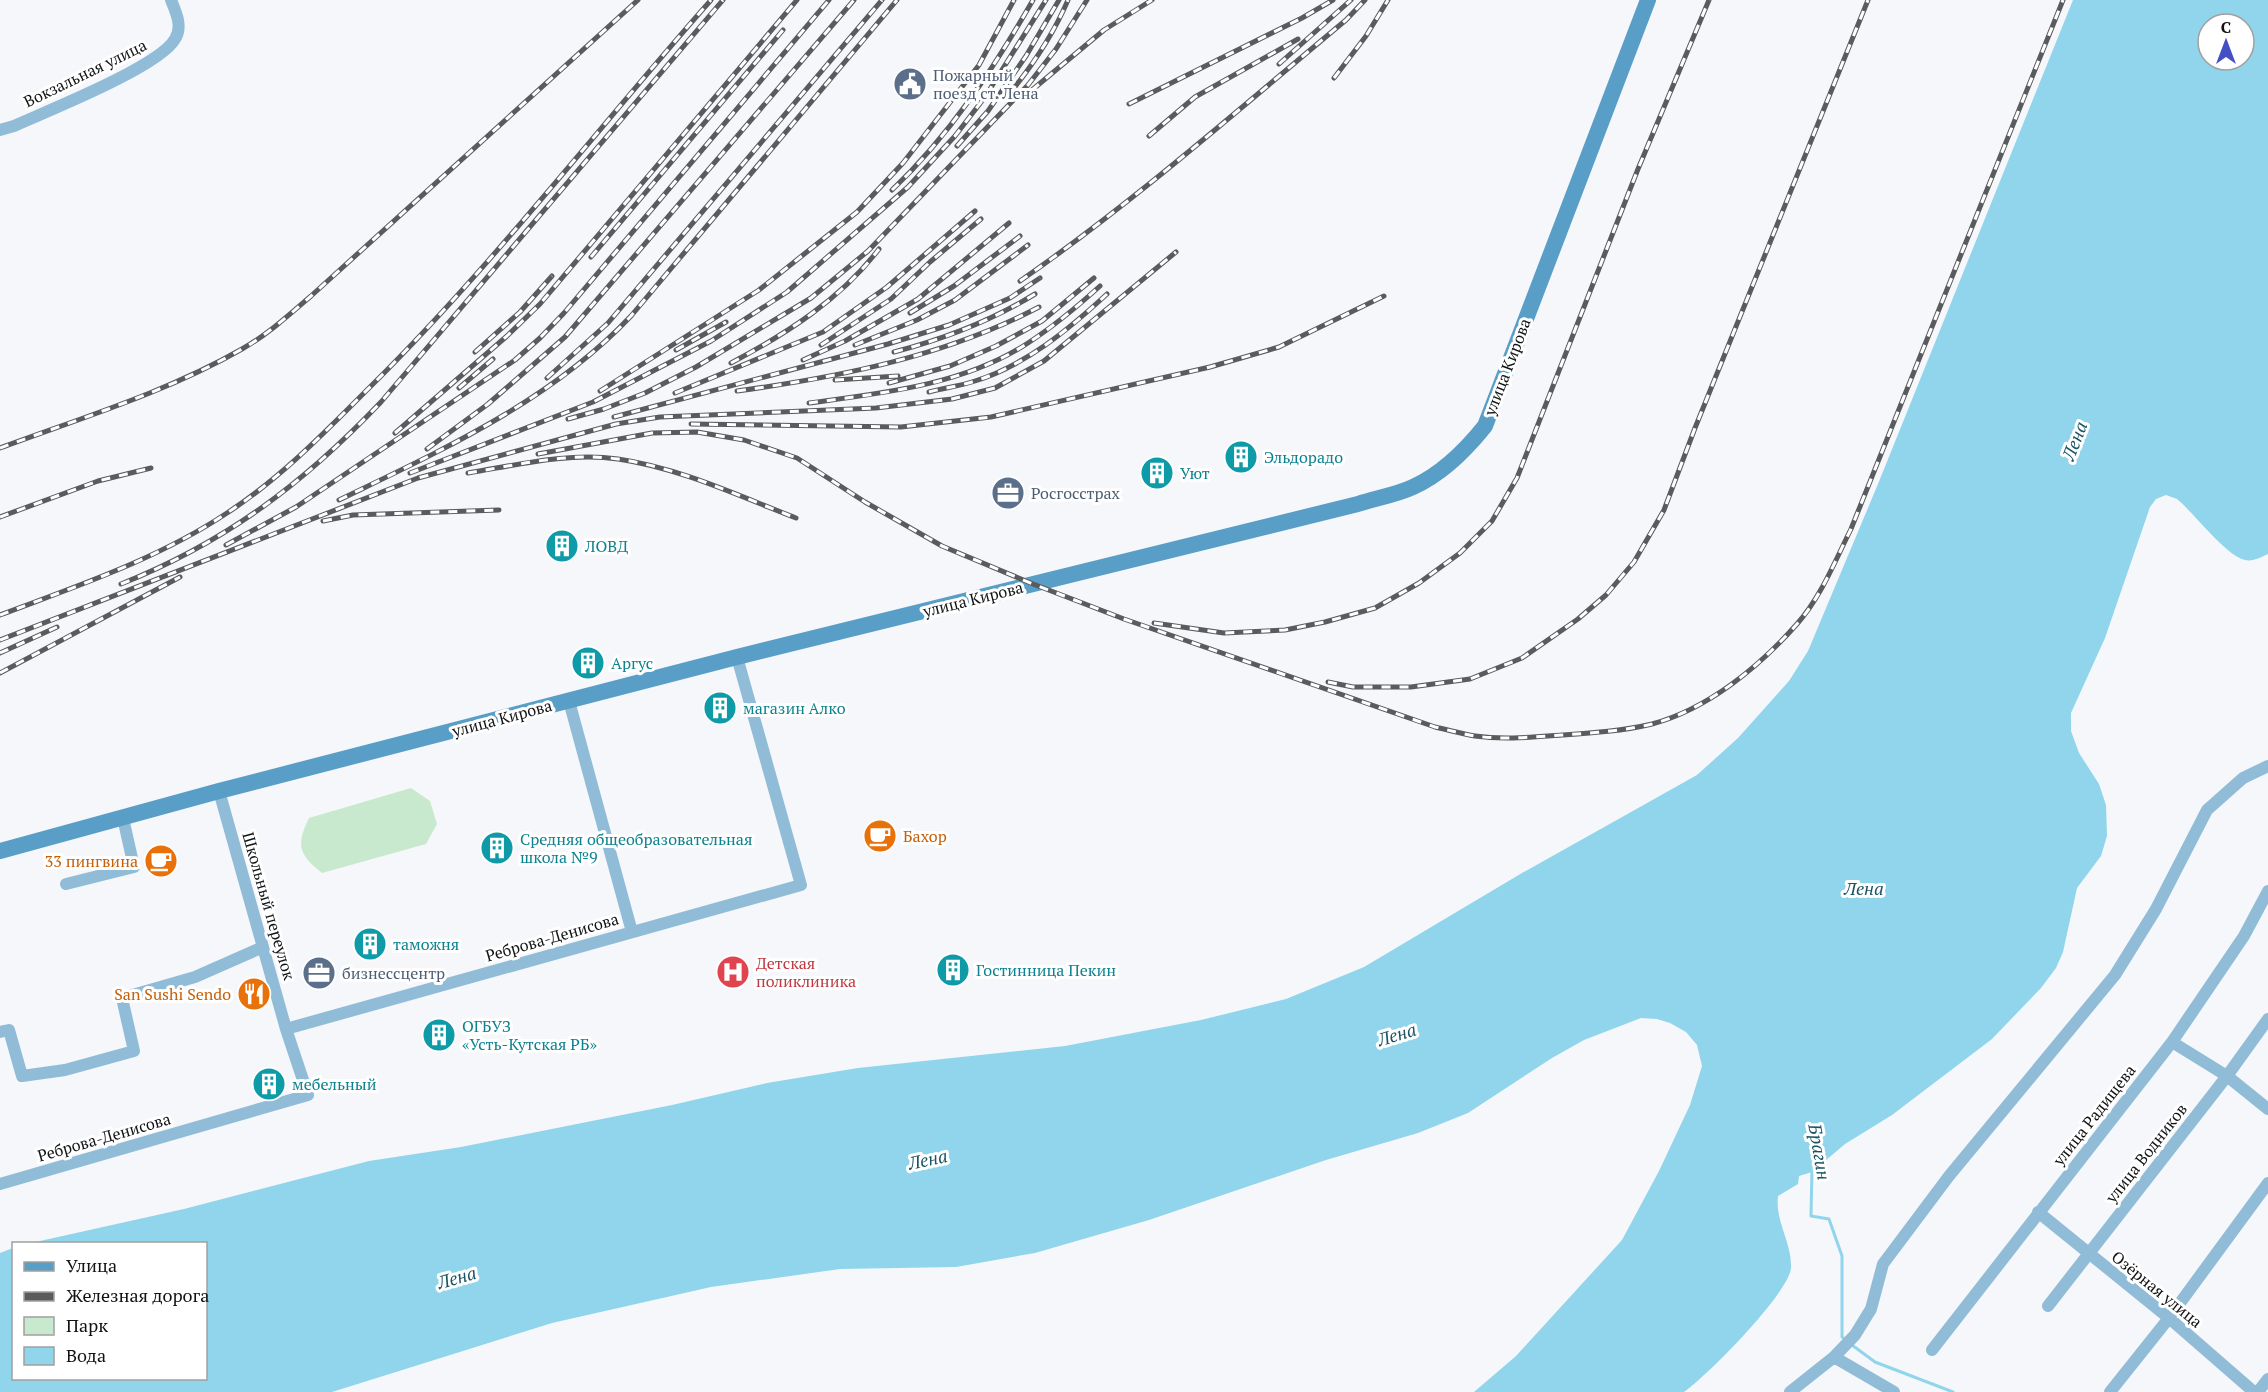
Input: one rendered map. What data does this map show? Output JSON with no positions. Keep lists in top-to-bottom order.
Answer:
{
  "streets": {
    "main road": ["улица Кирова"],
    "street": [
      "Вокзальная улица",
      "Школьный переулок",
      "Реброва-Денисова",
      "улица Радищева",
      "улица Водников",
      "Озёрная улица"
    ]
  },
  "crossings": [
    ["улица Кирова", "Школьный переулок"],
    ["улица Кирова", "Реброва-Денисова"],
    ["Школьный переулок", "Реброва-Денисова"],
    ["улица Радищева", "Озёрная улица"],
    ["улица Водников", "Озёрная улица"]
  ],
  "water": ["Лена", "Брагин"],
  "places": {
    "public building": ["Пожарный поезд ст. Лена"],
    "building": [
      "Эльдорадо",
      "Уют",
      "ЛОВД",
      "Аргус",
      "магазин Алко",
      "Средняя общеобразовательная школа №9",
      "таможня",
      "Гостинница Пекин",
      "ОГБУЗ «Усть-Кутская РБ»",
      "мебельный"
    ],
    "office": ["Росгосстрах", "бизнессцентр"],
    "cafe": ["Бахор", "33 пингвина"],
    "hospital": ["Детская поликлиника"],
    "restaurant": ["San Sushi Sendo"]
  },
  "legend": [
    "Улица",
    "Железная дорога",
    "Парк",
    "Вода"
  ],
  "north": "top"
}
